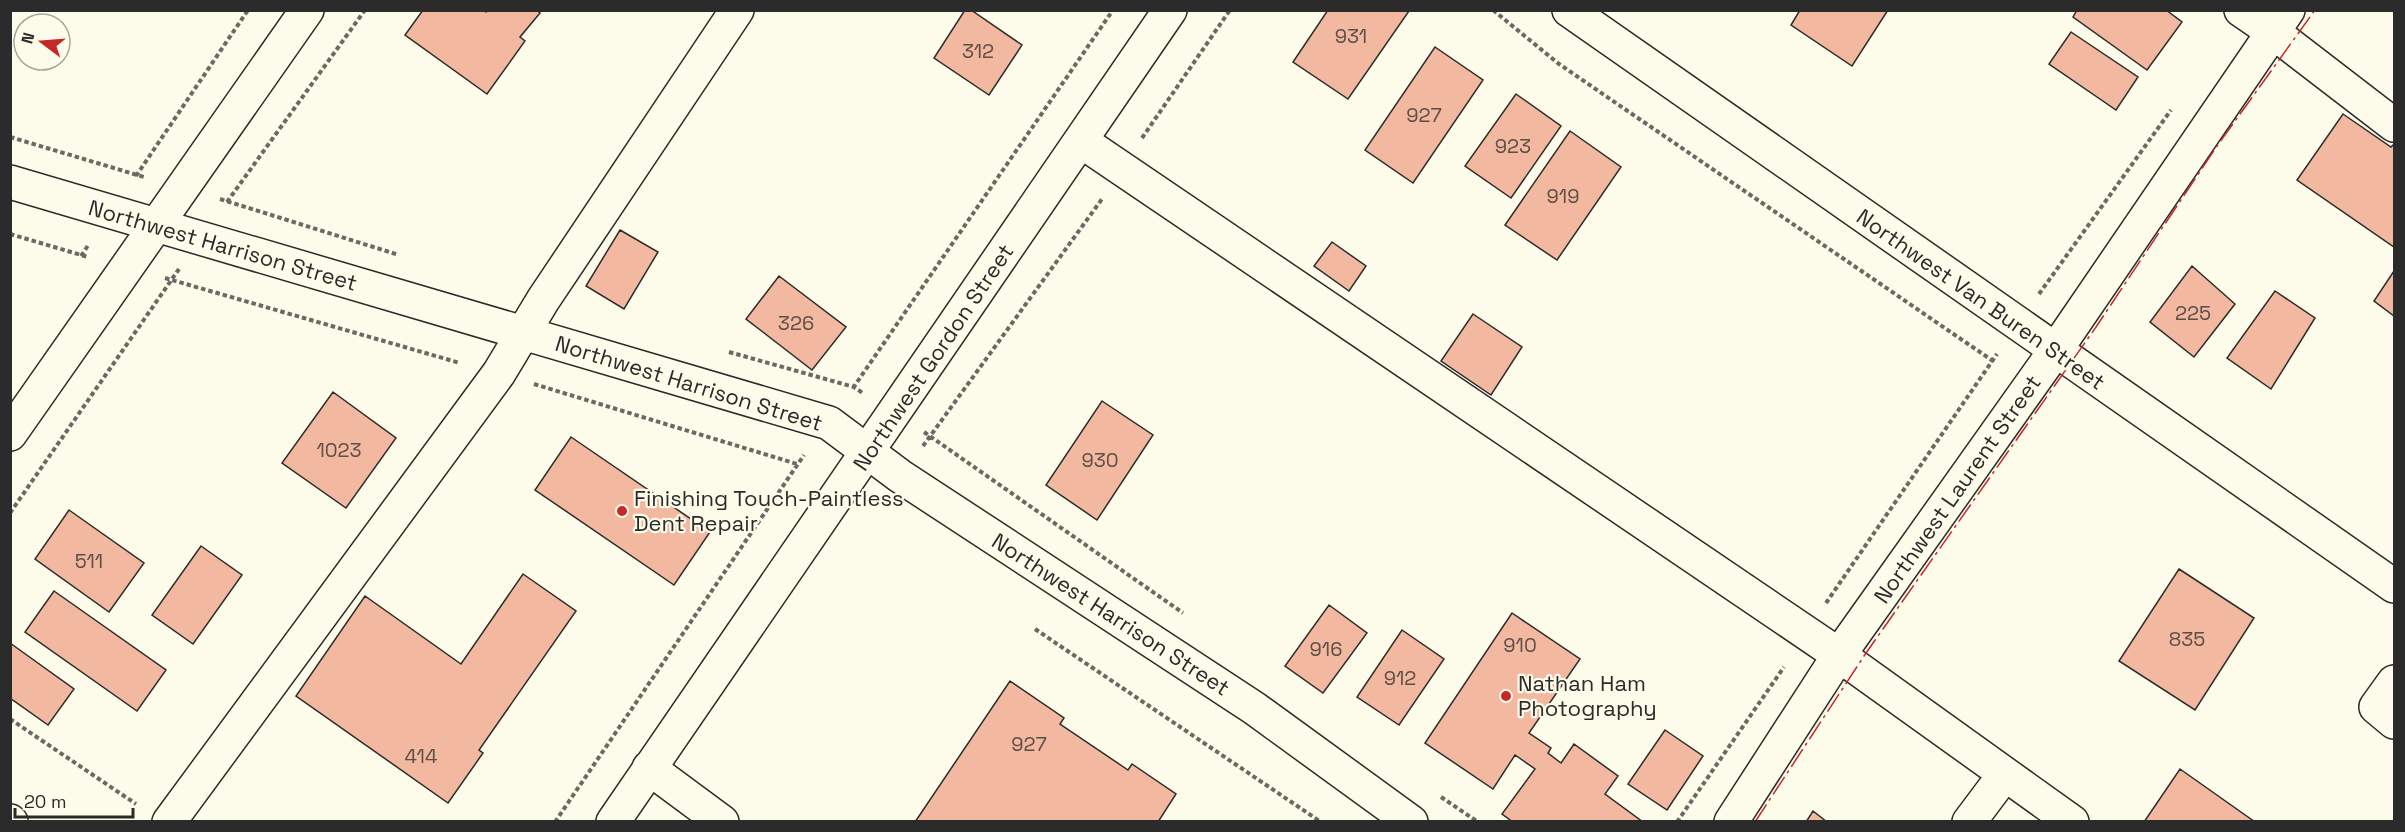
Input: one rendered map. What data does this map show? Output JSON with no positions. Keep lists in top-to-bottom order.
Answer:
{
  "streets": {
    "street": [
      "Northwest Harrison Street",
      "Northwest Van Buren Street",
      "Northwest Gordon Street",
      "Northwest Laurent Street"
    ]
  },
  "crossings": [
    ["Northwest Harrison Street", "Northwest Gordon Street"],
    ["Northwest Van Buren Street", "Northwest Laurent Street"]
  ],
  "places": ["Finishing Touch-Paintless Dent Repair", "Nathan Ham Photography"],
  "house_numbers": [
    "931",
    "312",
    "927",
    "923",
    "919",
    "225",
    "326",
    "1023",
    "930",
    "511",
    "835",
    "910",
    "916",
    "912",
    "927",
    "414"
  ],
  "scale_bar": "20 m",
  "north": "left"
}
